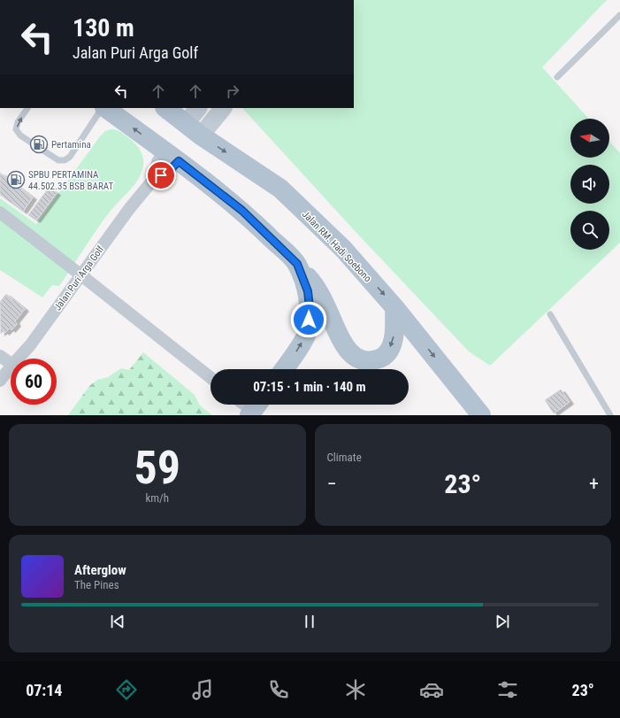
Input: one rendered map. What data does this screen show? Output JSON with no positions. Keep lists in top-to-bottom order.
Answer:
{
  "streets": {
    "main road": ["Jalan RM. Hadi Soebono"],
    "street": ["Jalan Puri Arga Golf"]
  },
  "places": {
    "fuel station": ["Pertamina", "SPBU PERTAMINA 44.502.35 BSB BARAT"]
  },
  "north": "left",
  "page": {
    "turn": ["130 m", "Jalan Puri Arga Golf"],
    "limit": "60",
    "trip": "07:15 · 1 min · 140 m",
    "tile": [
      ["59", "km/h"],
      "Climate"
    ],
    "heat": ["−", "23°", "+"],
    "song": ["Afterglow", "The Pines"],
    "tabs": ["07:14", "23°"]
  }
}
